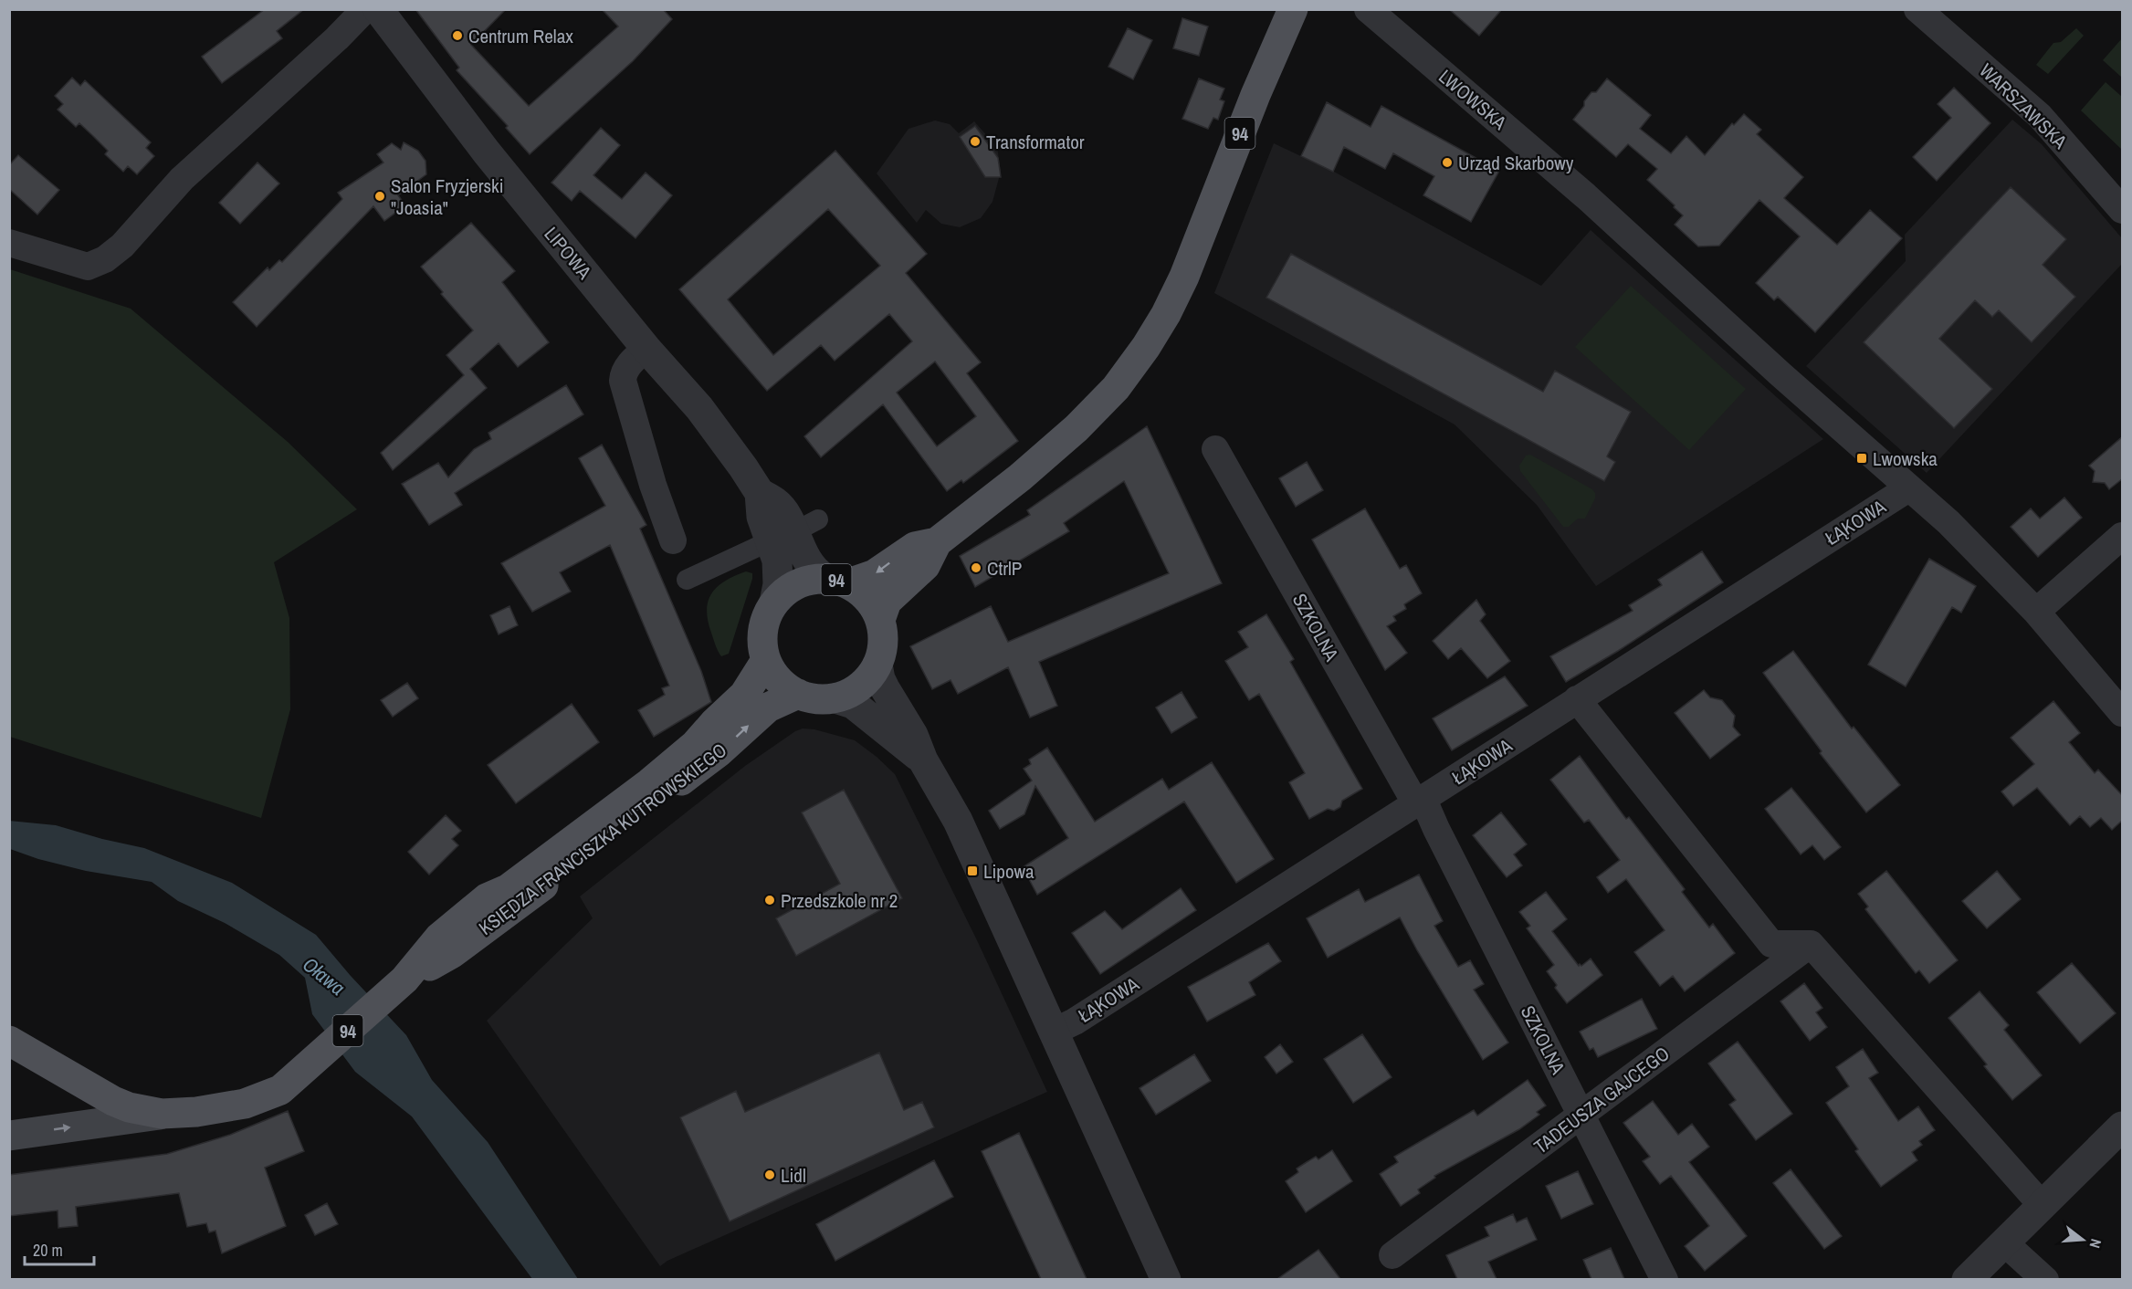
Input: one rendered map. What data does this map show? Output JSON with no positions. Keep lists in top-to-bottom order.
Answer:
{
  "streets": {
    "main road": ["94", "KSIĘDZA FRANCISZKA KUTROWSKIEGO"],
    "street": [
      "LWOWSKA",
      "WARSZAWSKA",
      "LIPOWA",
      "ŁĄKOWA",
      "SZKOLNA",
      "TADEUSZA GAJCEGO"
    ]
  },
  "crossings": [
    ["LWOWSKA", "ŁĄKOWA"],
    ["94", "LIPOWA"],
    ["94", "KSIĘDZA FRANCISZKA KUTROWSKIEGO"],
    ["LIPOWA", "KSIĘDZA FRANCISZKA KUTROWSKIEGO"],
    ["ŁĄKOWA", "SZKOLNA"],
    ["SZKOLNA", "TADEUSZA GAJCEGO"]
  ],
  "water": ["Oława"],
  "places": {
    "other": [
      "Centrum Relax",
      "Transformator",
      "Urząd Skarbowy",
      "Salon Fryzjerski \"Joasia\"",
      "CtrlP",
      "Przedszkole nr 2",
      "Lidl"
    ],
    "transit": ["Lwowska", "Lipowa"]
  },
  "scale_bar": "20 m",
  "north": "right"
}
